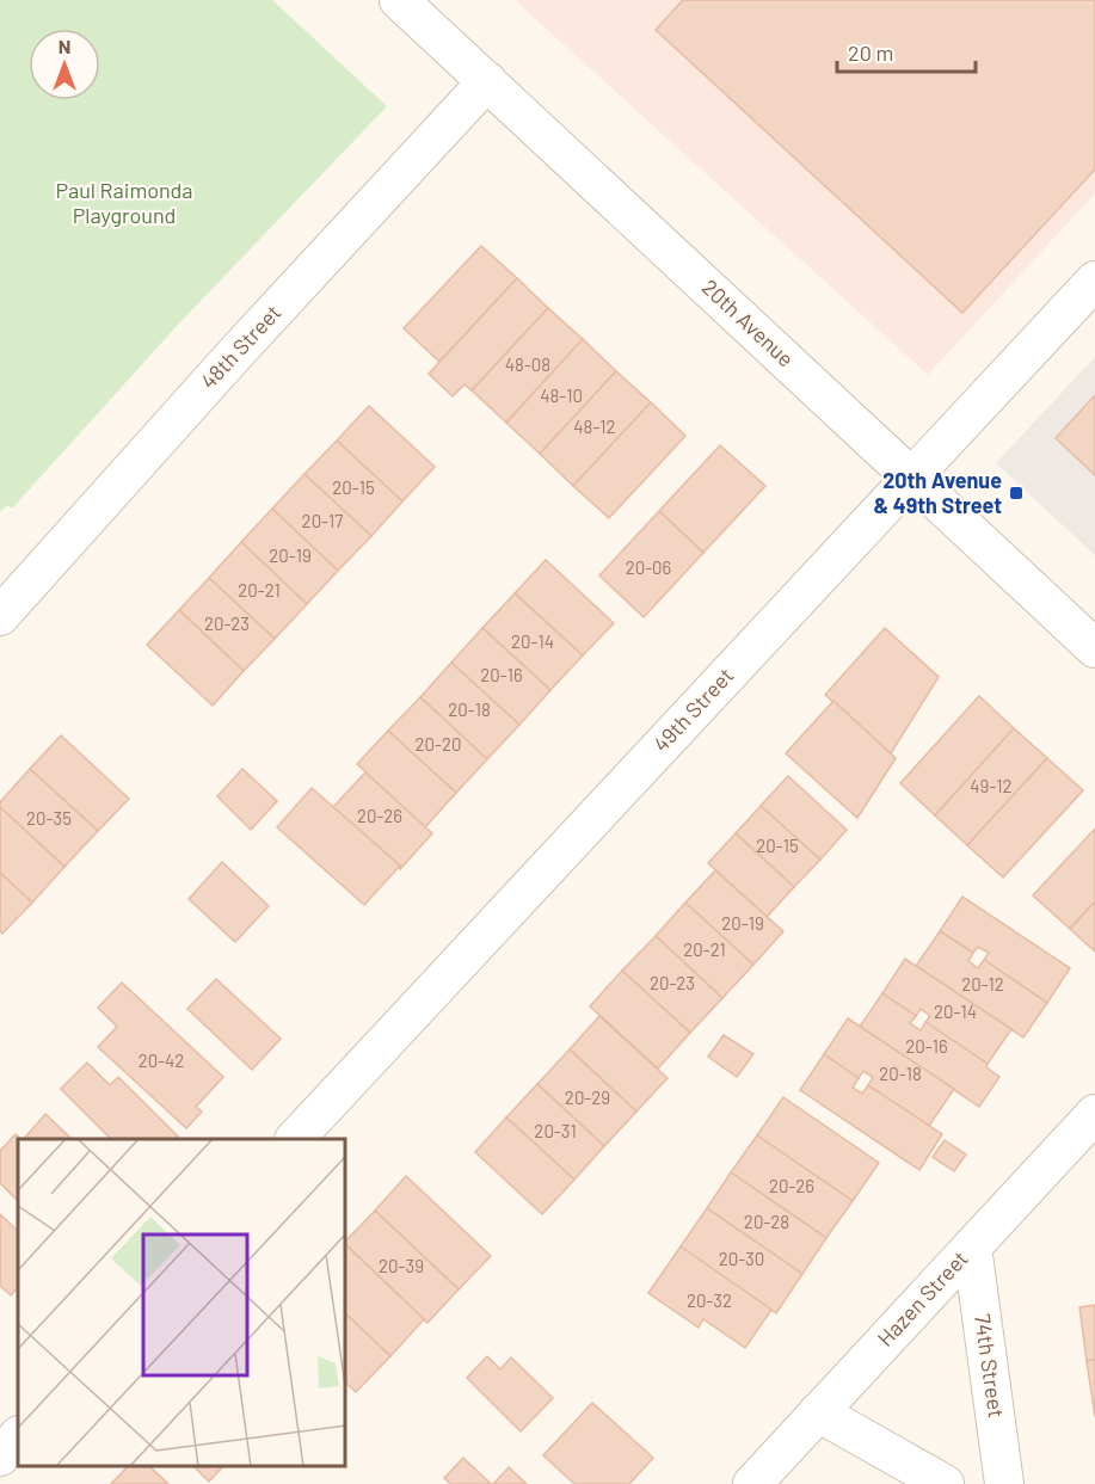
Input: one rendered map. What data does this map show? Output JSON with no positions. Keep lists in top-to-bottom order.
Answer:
{
  "streets": {
    "street": [
      "20th Avenue",
      "48th Street",
      "49th Street",
      "Hazen Street",
      "74th Street"
    ]
  },
  "crossings": [
    ["20th Avenue", "48th Street"],
    ["20th Avenue", "49th Street"],
    ["Hazen Street", "74th Street"]
  ],
  "parks": ["Paul Raimonda Playground"],
  "places": {
    "transit": ["20th Avenue & 49th Street"]
  },
  "house_numbers": [
    "48-08",
    "48-10",
    "48-12",
    "20-15",
    "20-17",
    "20-19",
    "20-06",
    "20-21",
    "20-23",
    "20-14",
    "20-16",
    "20-18",
    "20-20",
    "49-12",
    "20-26",
    "20-35",
    "20-15",
    "20-19",
    "20-21",
    "20-23",
    "20-12",
    "20-14",
    "20-16",
    "20-42",
    "20-18",
    "20-29",
    "20-31",
    "20-26",
    "20-28",
    "20-30",
    "20-39",
    "20-32"
  ],
  "scale_bar": "20 m",
  "north": "top"
}
